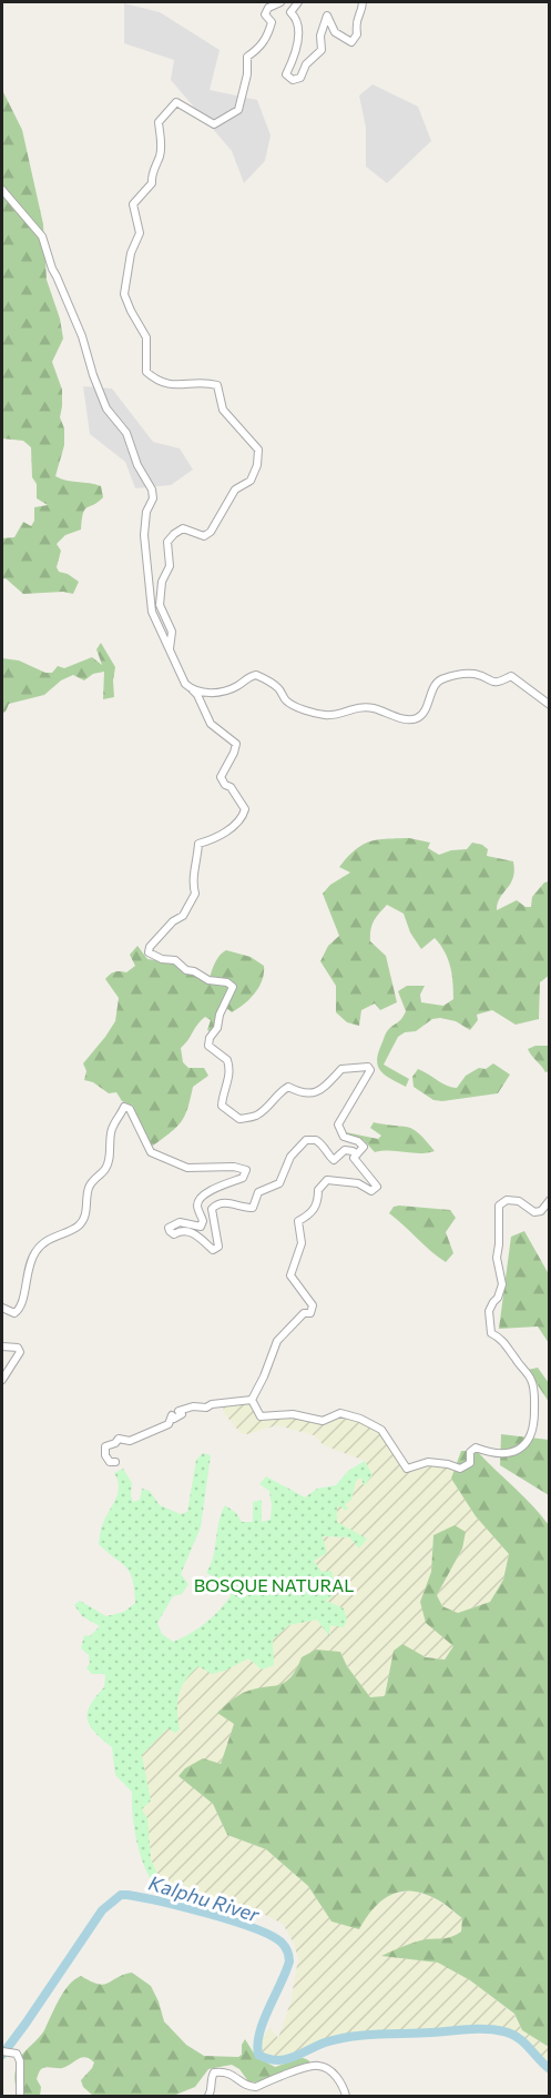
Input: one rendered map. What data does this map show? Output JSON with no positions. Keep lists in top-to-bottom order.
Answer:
{
  "water": ["Kalphu River"],
  "parks": ["BOSQUE NATURAL"]
}
